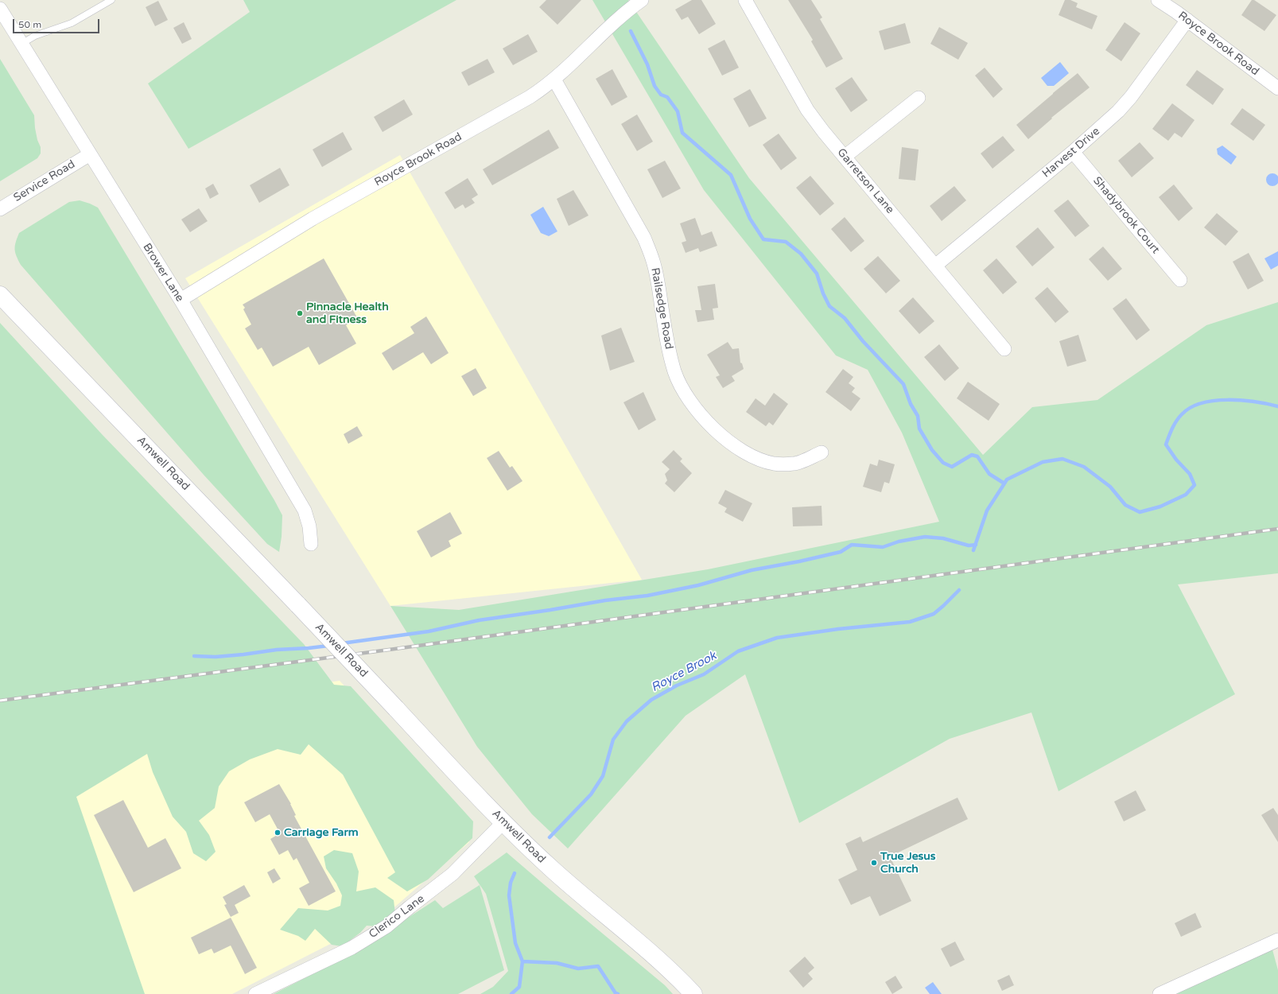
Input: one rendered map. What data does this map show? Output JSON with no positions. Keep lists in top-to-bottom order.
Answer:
{
  "streets": {
    "main road": ["Amwell Road"],
    "street": [
      "Royce Brook Road",
      "Harvest Drive",
      "Service Road",
      "Garretson Lane",
      "Shadybrook Court",
      "Brower Lane",
      "Railsedge Road",
      "Clerico Lane"
    ]
  },
  "crossings": [
    ["Royce Brook Road", "Harvest Drive"],
    ["Royce Brook Road", "Brower Lane"],
    ["Royce Brook Road", "Railsedge Road"],
    ["Harvest Drive", "Garretson Lane"],
    ["Harvest Drive", "Shadybrook Court"],
    ["Service Road", "Brower Lane"],
    ["Amwell Road", "Clerico Lane"]
  ],
  "water": ["Royce Brook"],
  "places": ["Pinnacle Health and Fitness", "Carriage Farm", "True Jesus Church"],
  "scale_bar": "50 m"
}
